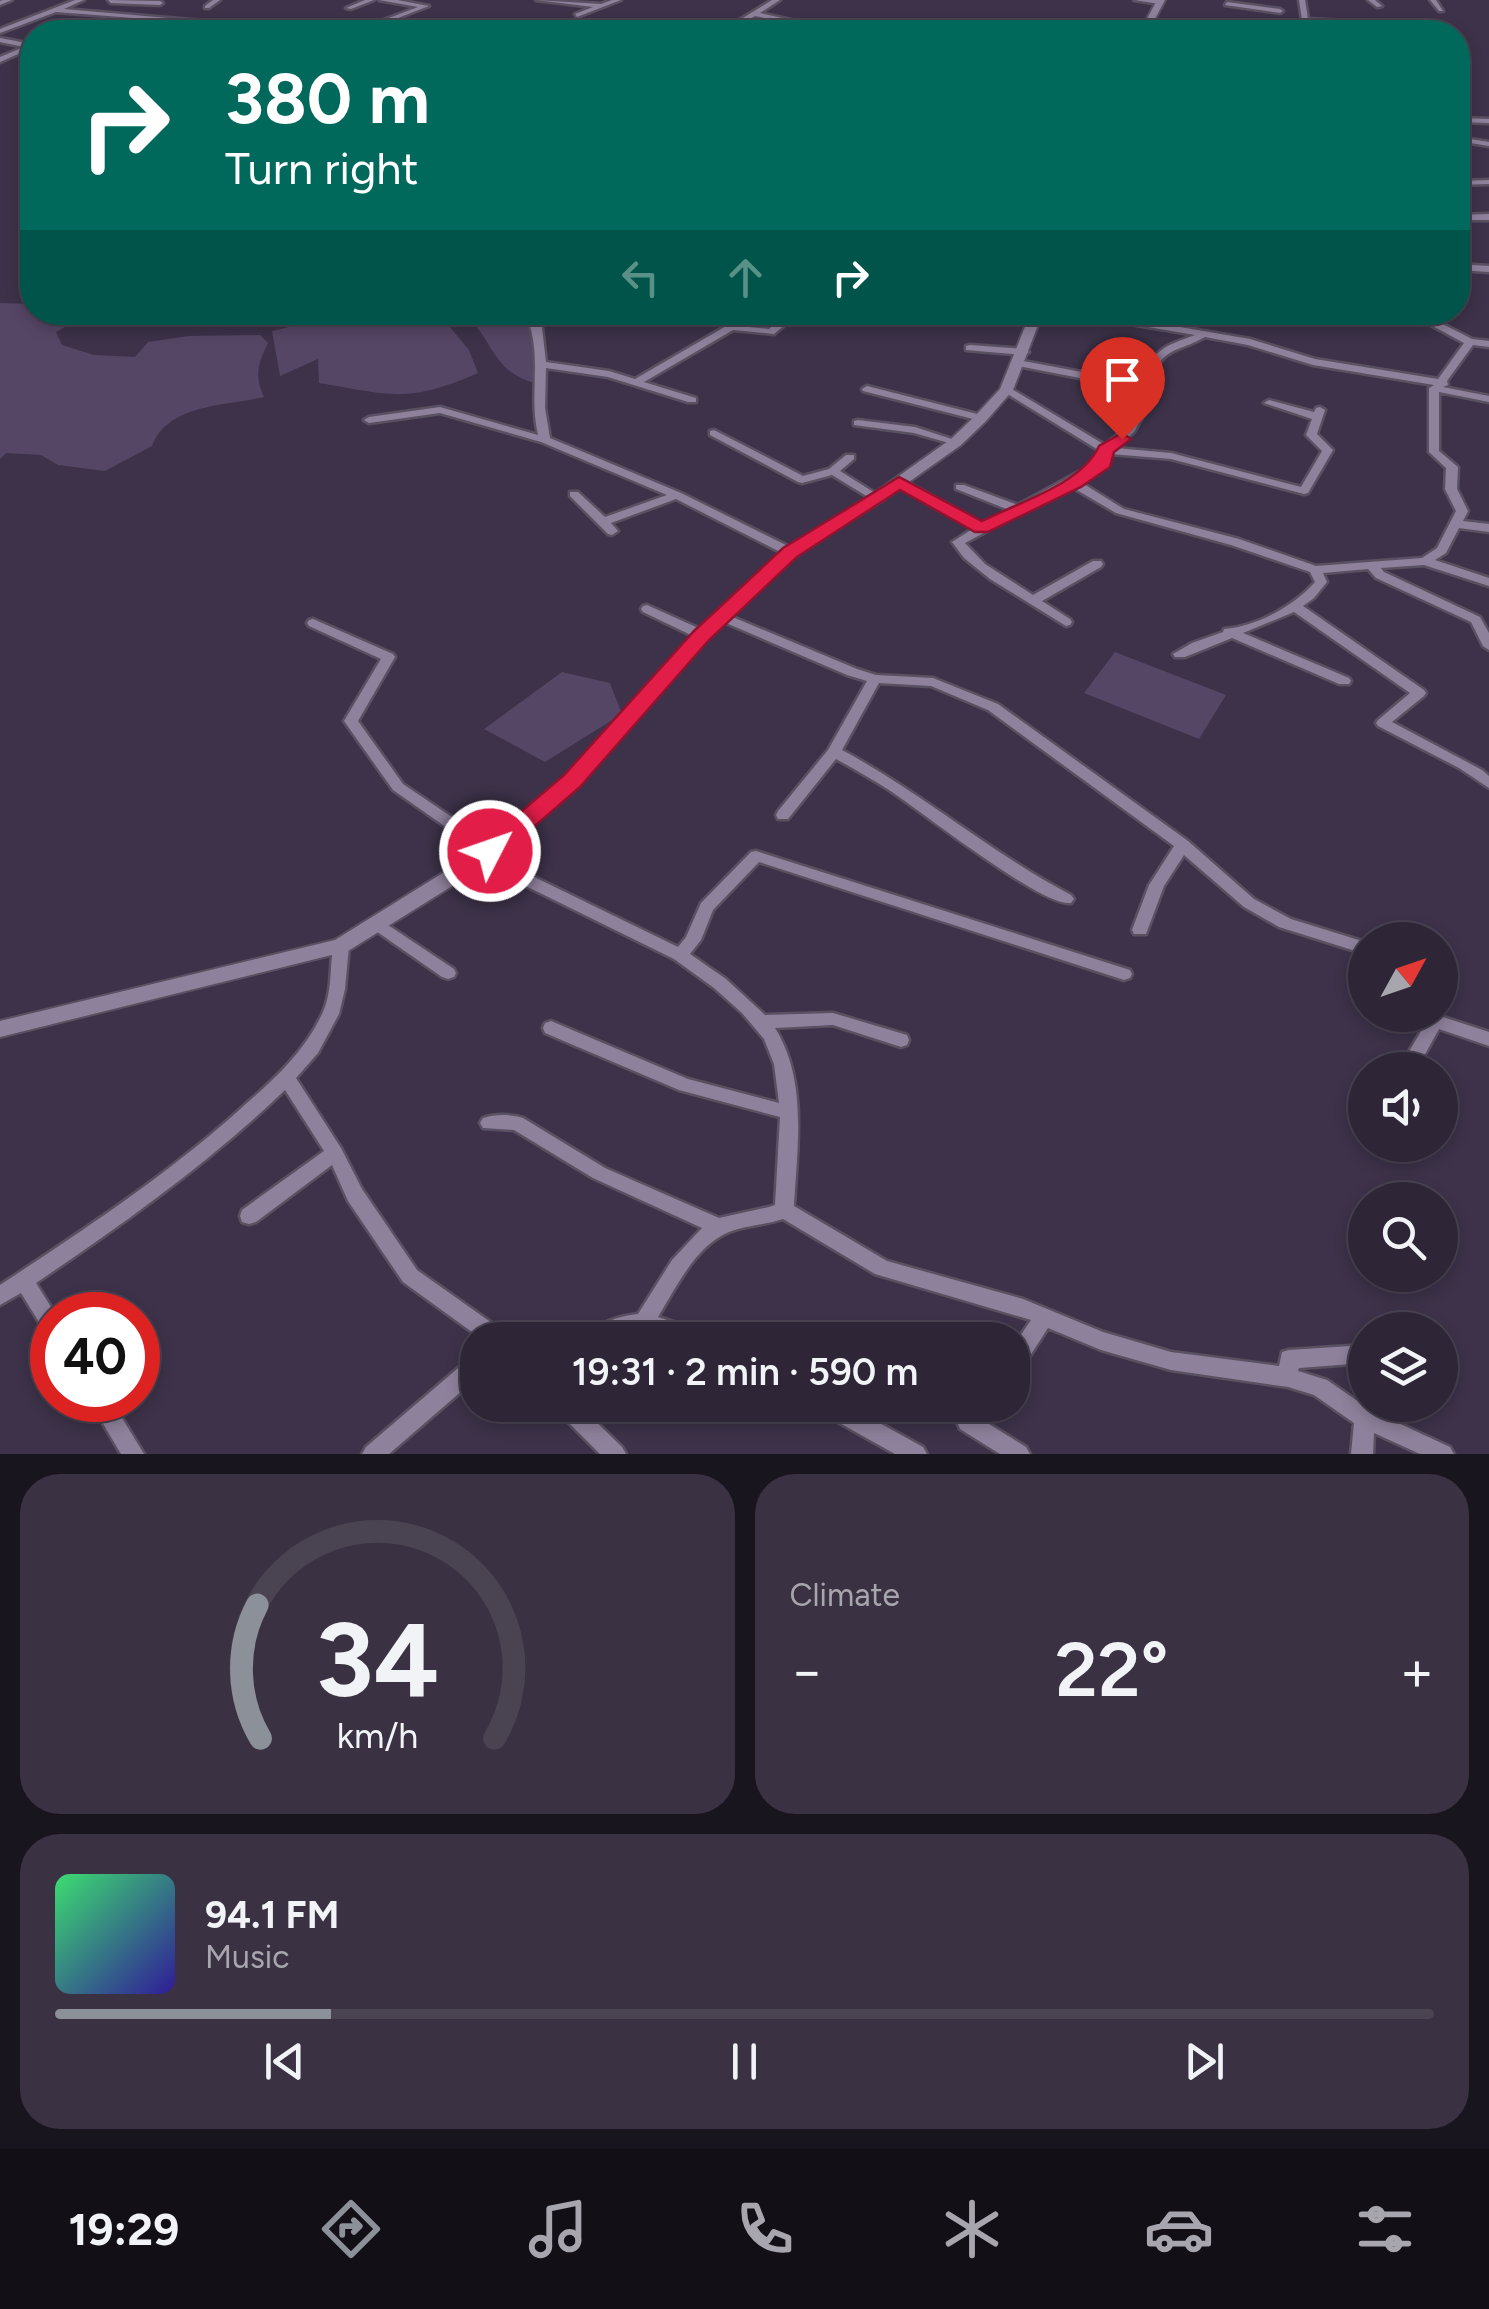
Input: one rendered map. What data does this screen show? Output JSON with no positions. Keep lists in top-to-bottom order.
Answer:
{
  "north": "top right",
  "page": {
    "turn": ["380 m", "Turn right"],
    "limit": "40",
    "trip": "19:31 · 2 min · 590 m",
    "tile": "Climate",
    "heat": ["−", "22°", "+"],
    "song": ["94.1 FM", "Music"],
    "tabs": "19:29",
    "gauge": ["34", "km/h"]
  }
}
